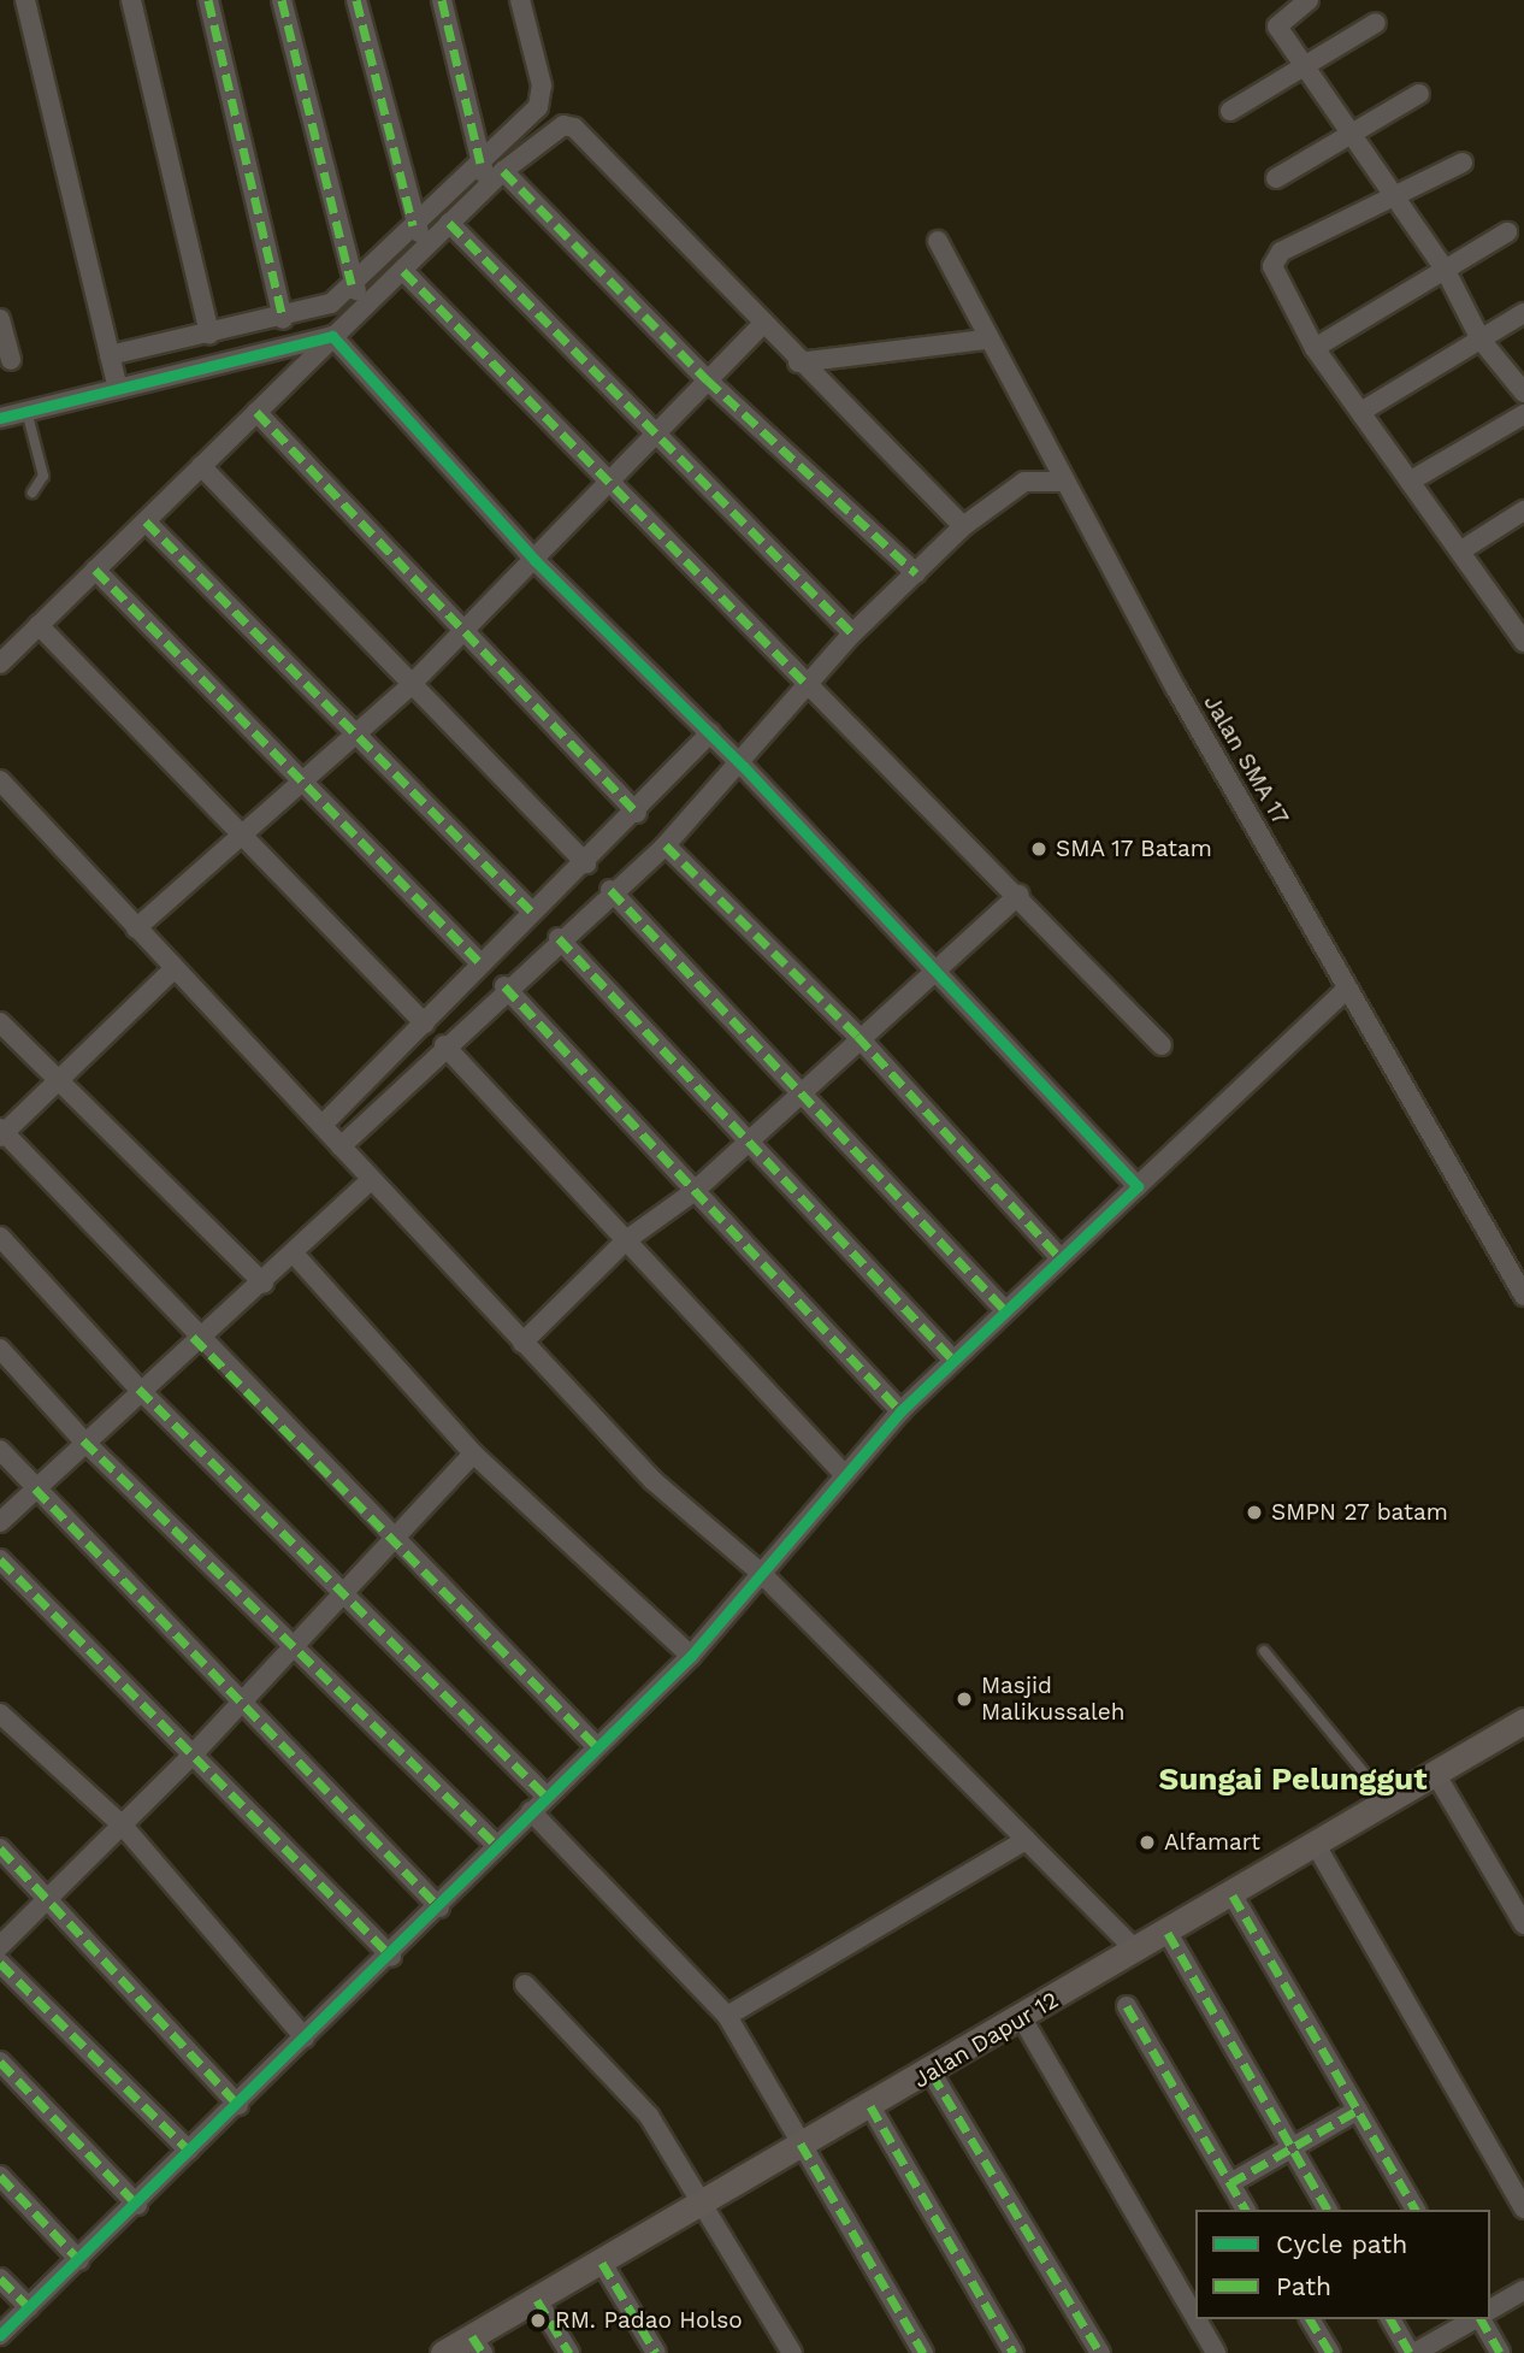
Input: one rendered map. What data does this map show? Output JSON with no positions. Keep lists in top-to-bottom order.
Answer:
{
  "streets": {
    "street": ["Jalan SMA 17", "Jalan Dapur 12"]
  },
  "districts": ["Sungai Pelunggut"],
  "places": [
    "SMA 17 Batam",
    "SMPN 27 batam",
    "Masjid Malikussaleh",
    "Alfamart",
    "RM. Padao Holso"
  ],
  "legend": ["Cycle path", "Path"]
}
